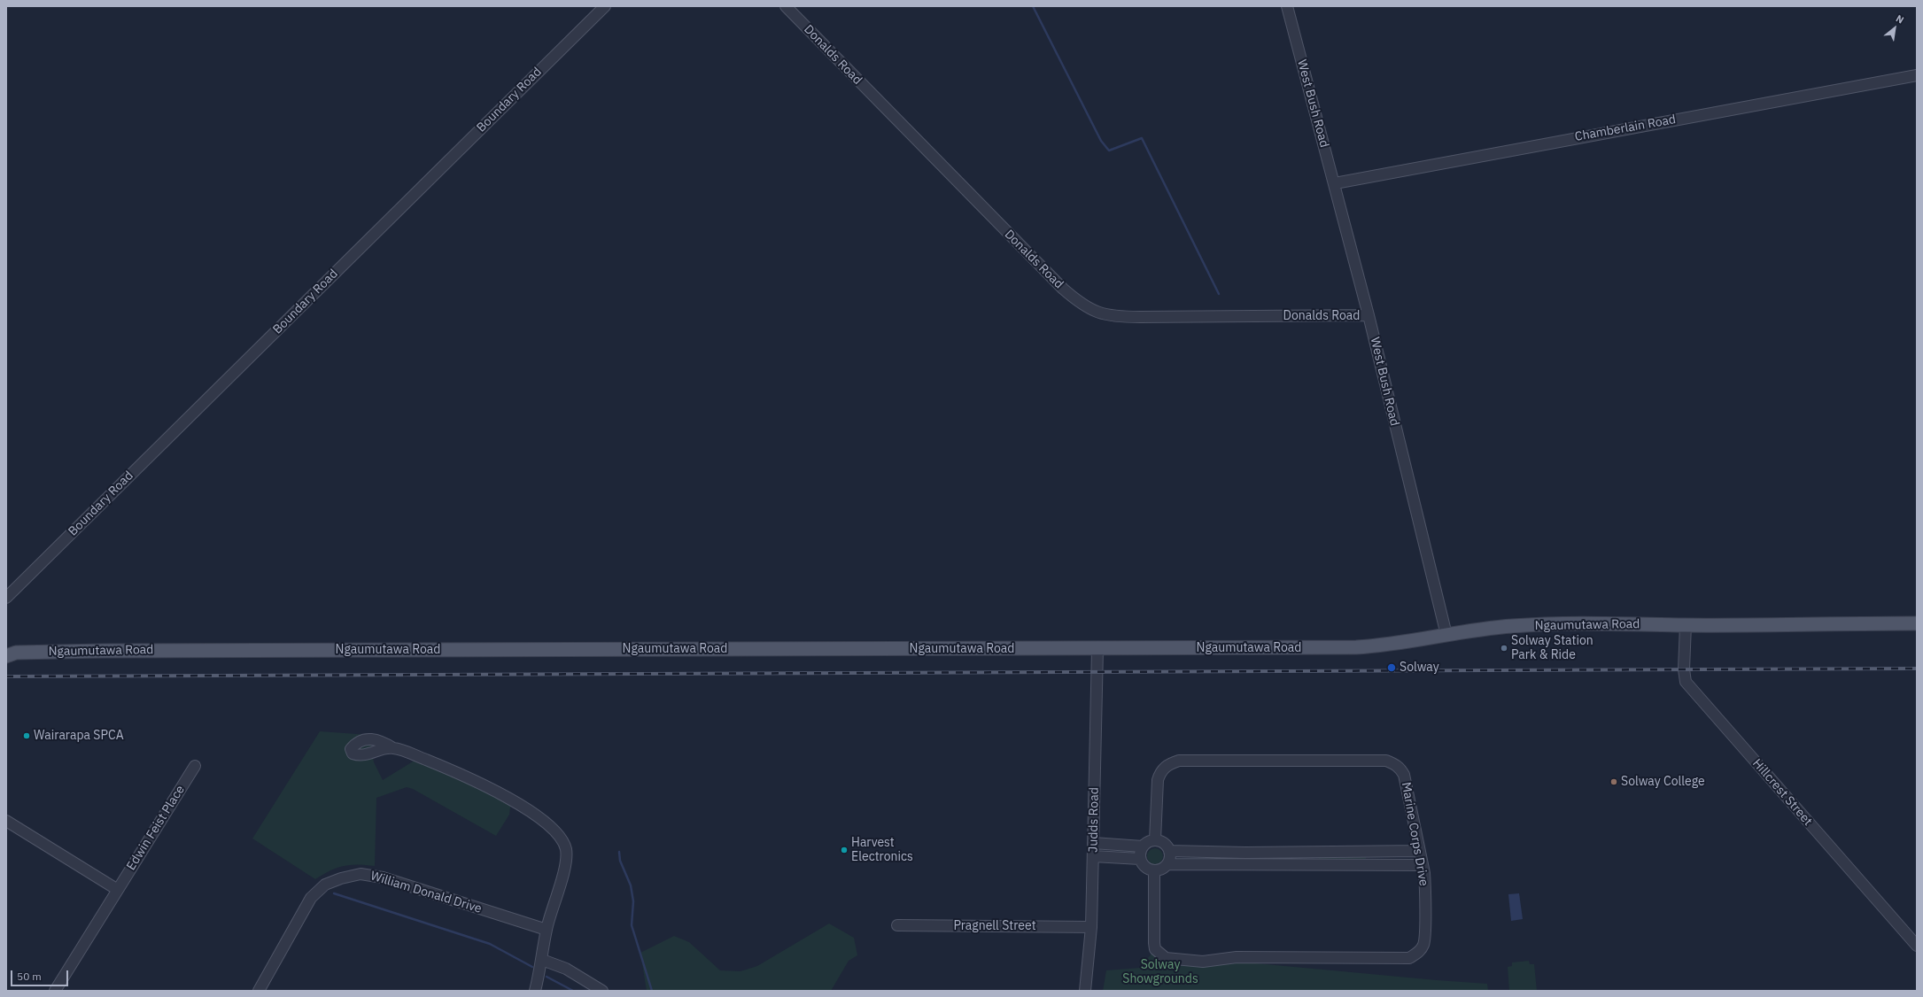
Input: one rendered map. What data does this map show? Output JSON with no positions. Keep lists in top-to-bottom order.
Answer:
{
  "streets": {
    "main road": ["Ngaumutawa Road"],
    "street": [
      "Donalds Road",
      "Boundary Road",
      "West Bush Road",
      "Chamberlain Road",
      "Hillcrest Street",
      "Judds Road",
      "Edwin Feist Place",
      "Marine Corps Drive",
      "William Donald Drive",
      "Pragnell Street"
    ]
  },
  "crossings": [
    ["Donalds Road", "West Bush Road"],
    ["West Bush Road", "Chamberlain Road"],
    ["West Bush Road", "Ngaumutawa Road"],
    ["Ngaumutawa Road", "Hillcrest Street"],
    ["Ngaumutawa Road", "Judds Road"],
    ["Judds Road", "Pragnell Street"]
  ],
  "parks": ["Solway Showgrounds"],
  "places": [
    "Solway Station Park & Ride",
    "Solway",
    "Wairarapa SPCA",
    "Solway College",
    "Harvest Electronics"
  ],
  "scale_bar": "50 m",
  "north": "top right"
}
